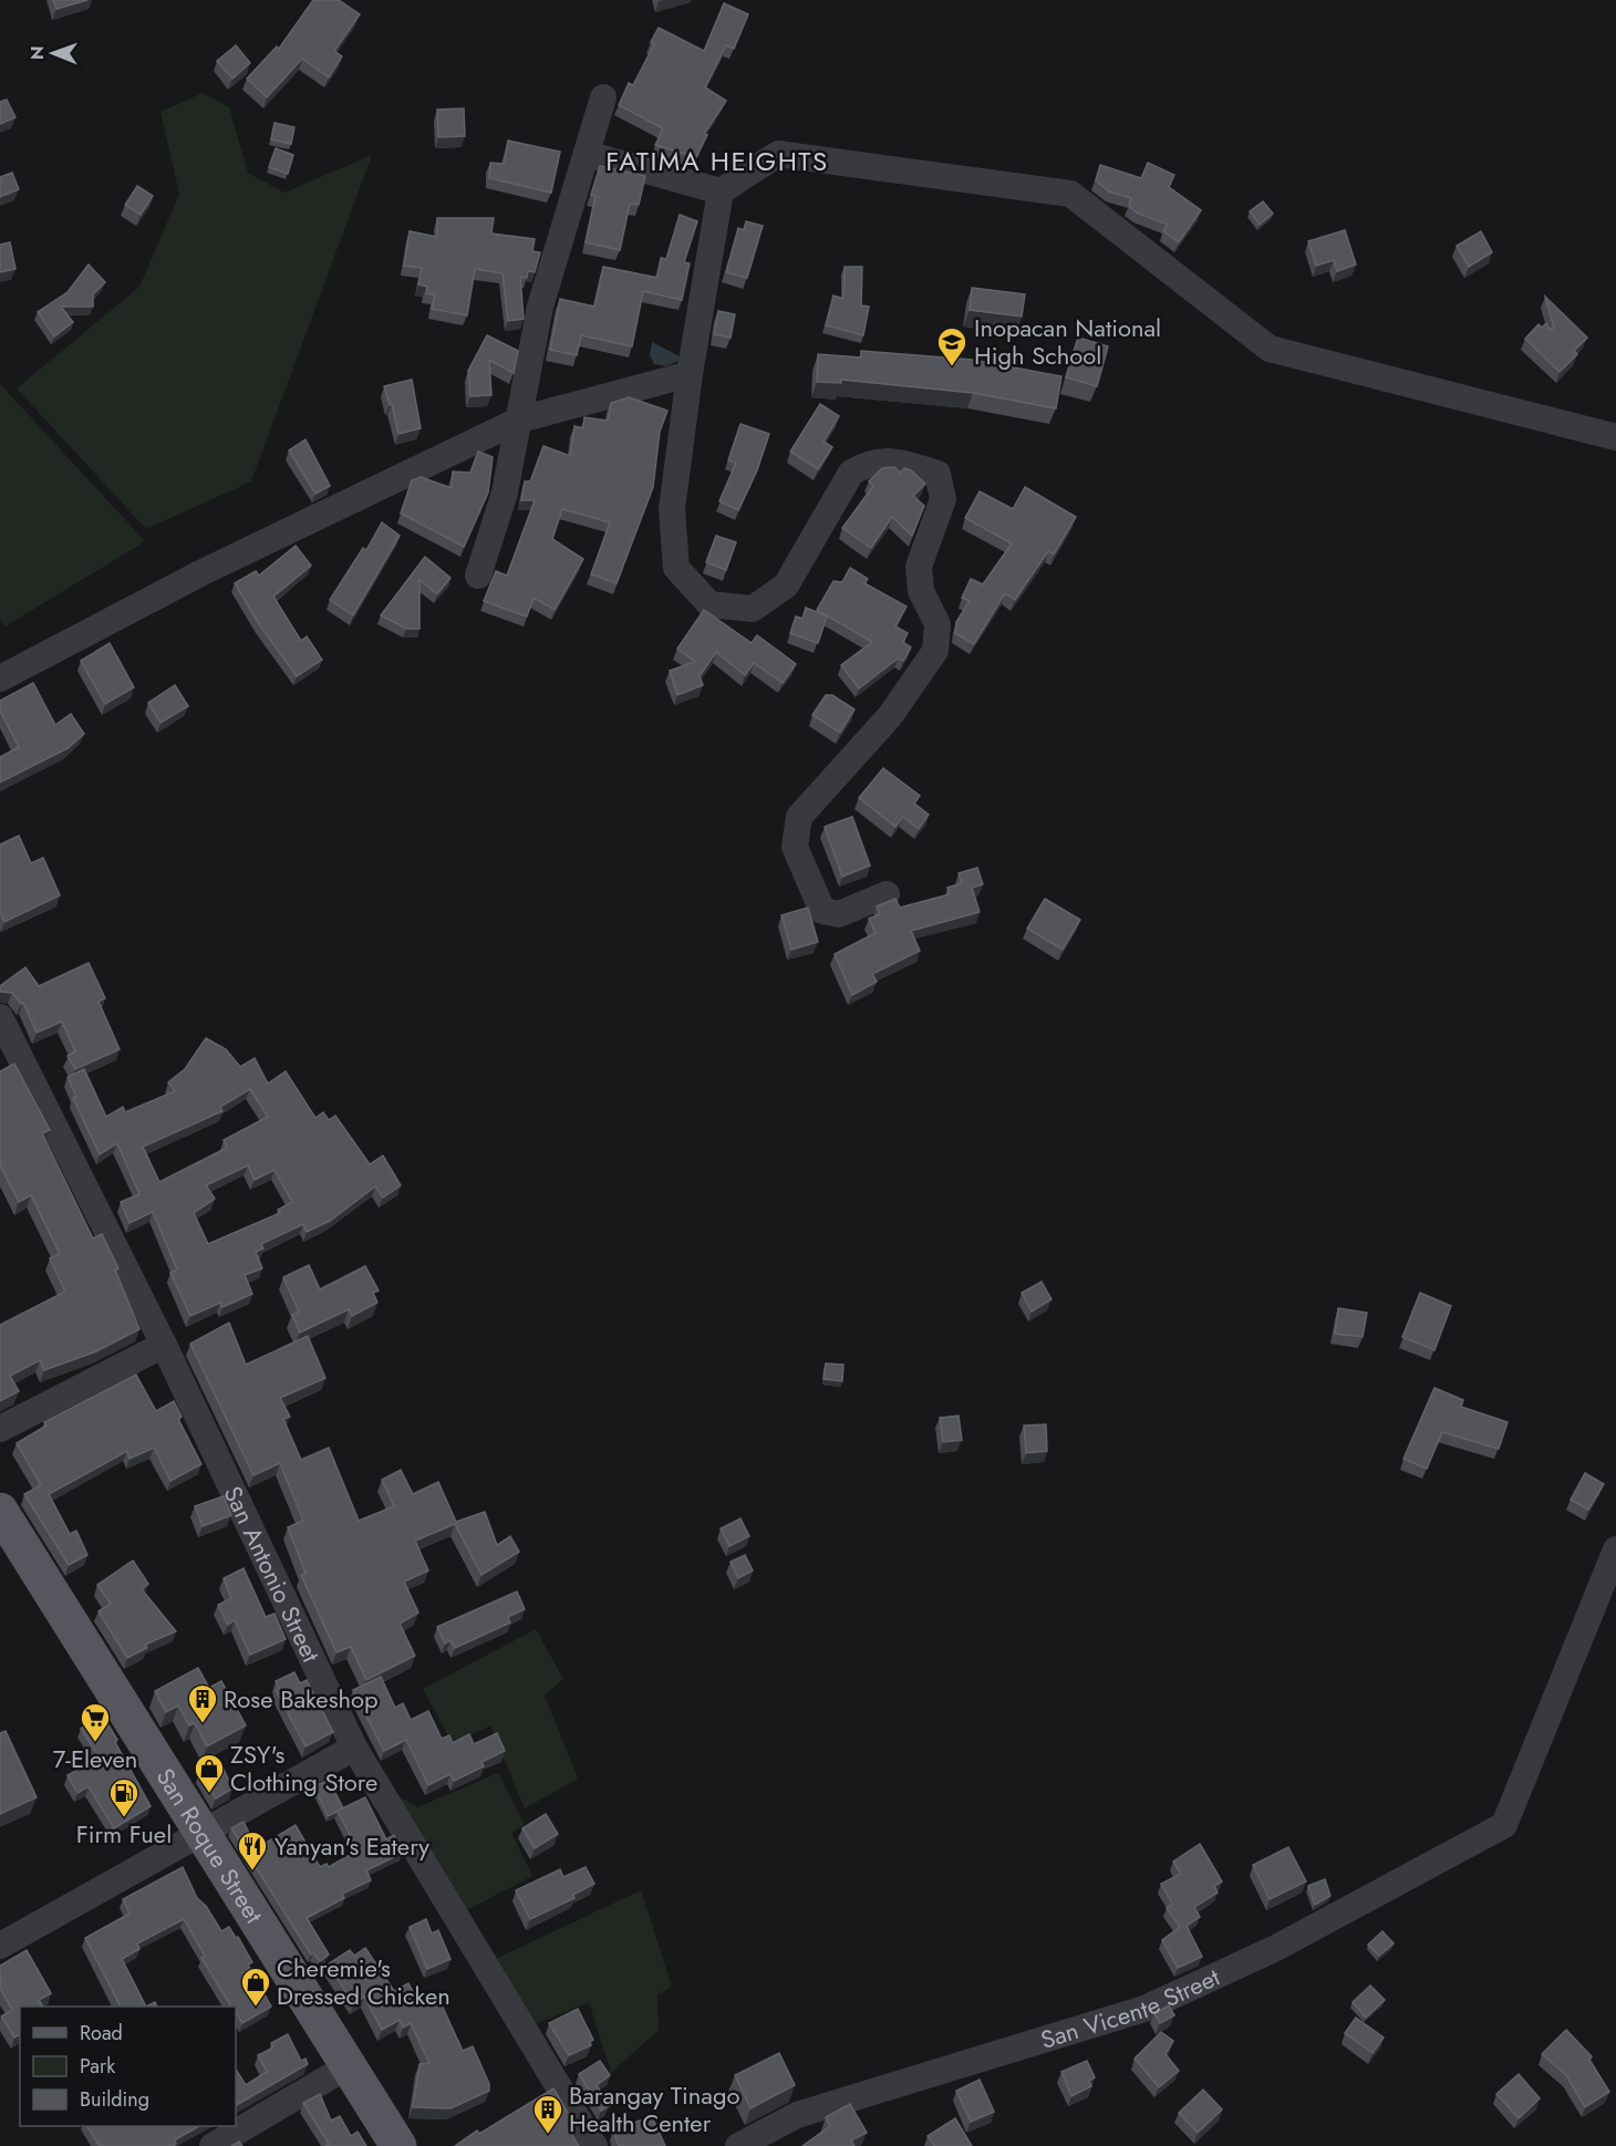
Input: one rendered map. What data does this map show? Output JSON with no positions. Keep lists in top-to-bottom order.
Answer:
{
  "streets": {
    "main road": ["San Roque Street"],
    "street": ["San Antonio Street", "San Vicente Street"]
  },
  "districts": ["FATIMA HEIGHTS"],
  "places": {
    "school or university": ["Inopacan National High School"],
    "building": ["Rose Bakeshop", "Barangay Tinago Health Center"],
    "supermarket": ["7-Eleven"],
    "shop": ["ZSY's Clothing Store", "Cheremie's Dressed Chicken"],
    "fuel station": ["Firm Fuel"],
    "restaurant": ["Yanyan's Eatery"]
  },
  "legend": ["Road", "Park", "Building"],
  "north": "left"
}
